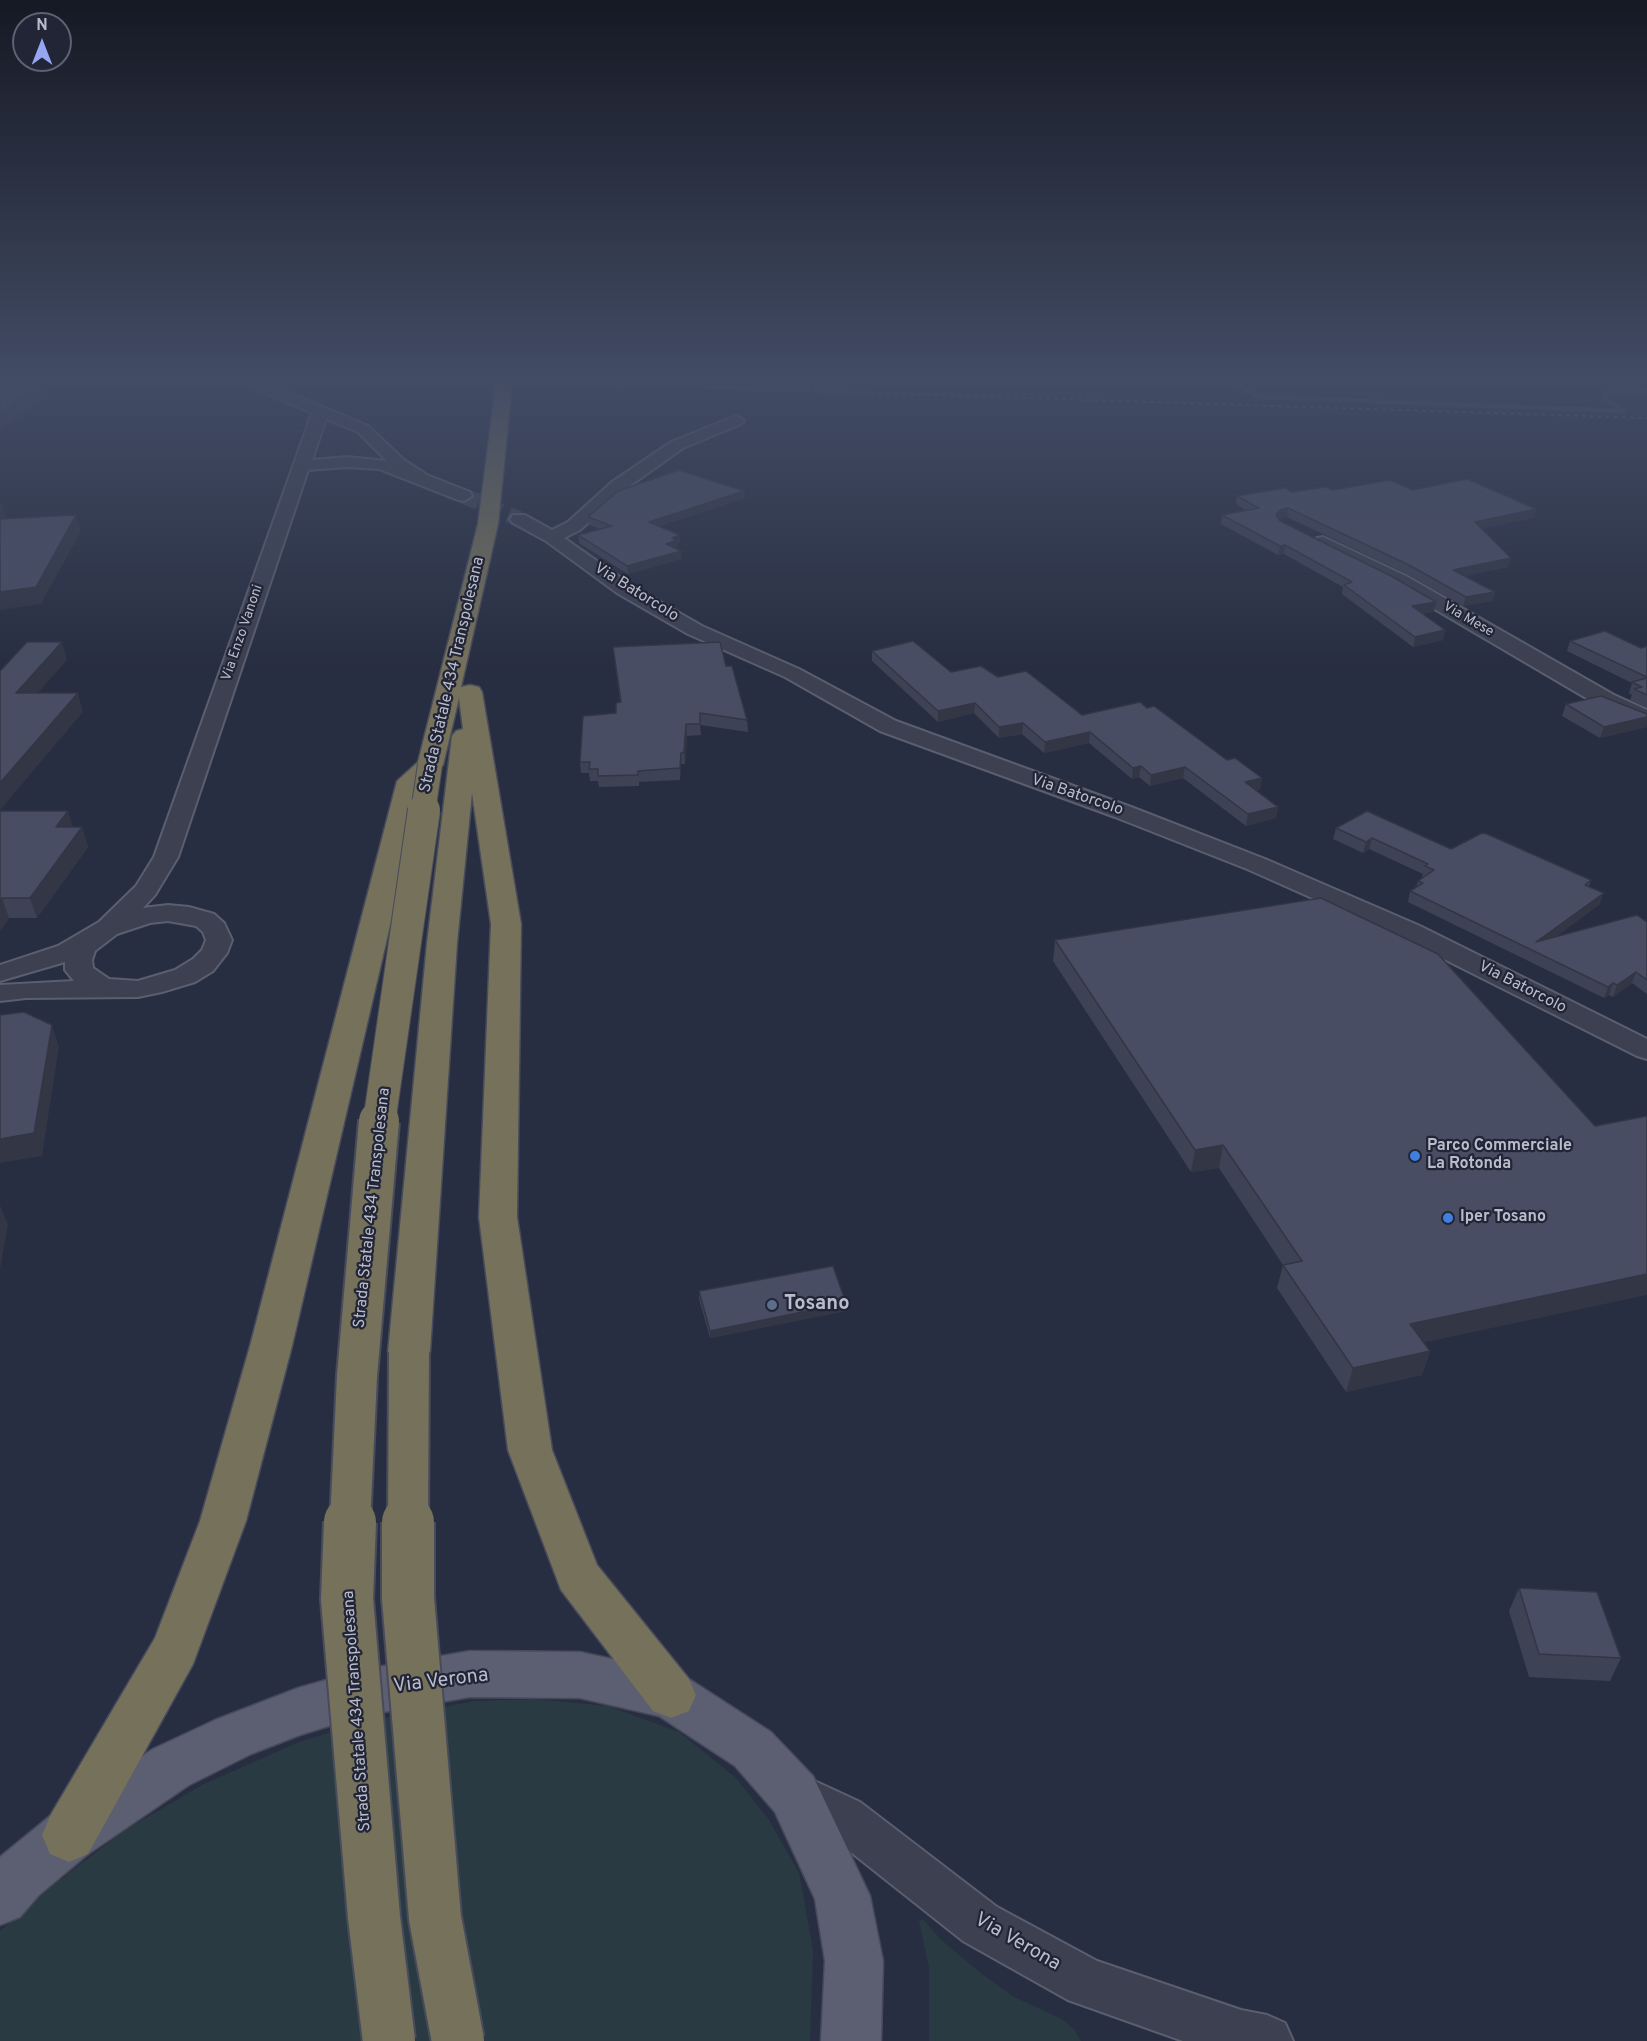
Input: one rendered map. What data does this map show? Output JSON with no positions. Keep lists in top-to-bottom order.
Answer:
{
  "streets": {
    "highway": ["Strada Statale 434 Transpolesana"],
    "main road": ["Via Verona"],
    "street": ["Via Batorcolo", "Via Mese", "Via Enzo Vanoni"]
  },
  "places": ["Parco Commerciale La Rotonda", "Iper Tosano", "Tosano"],
  "north": "top"
}
